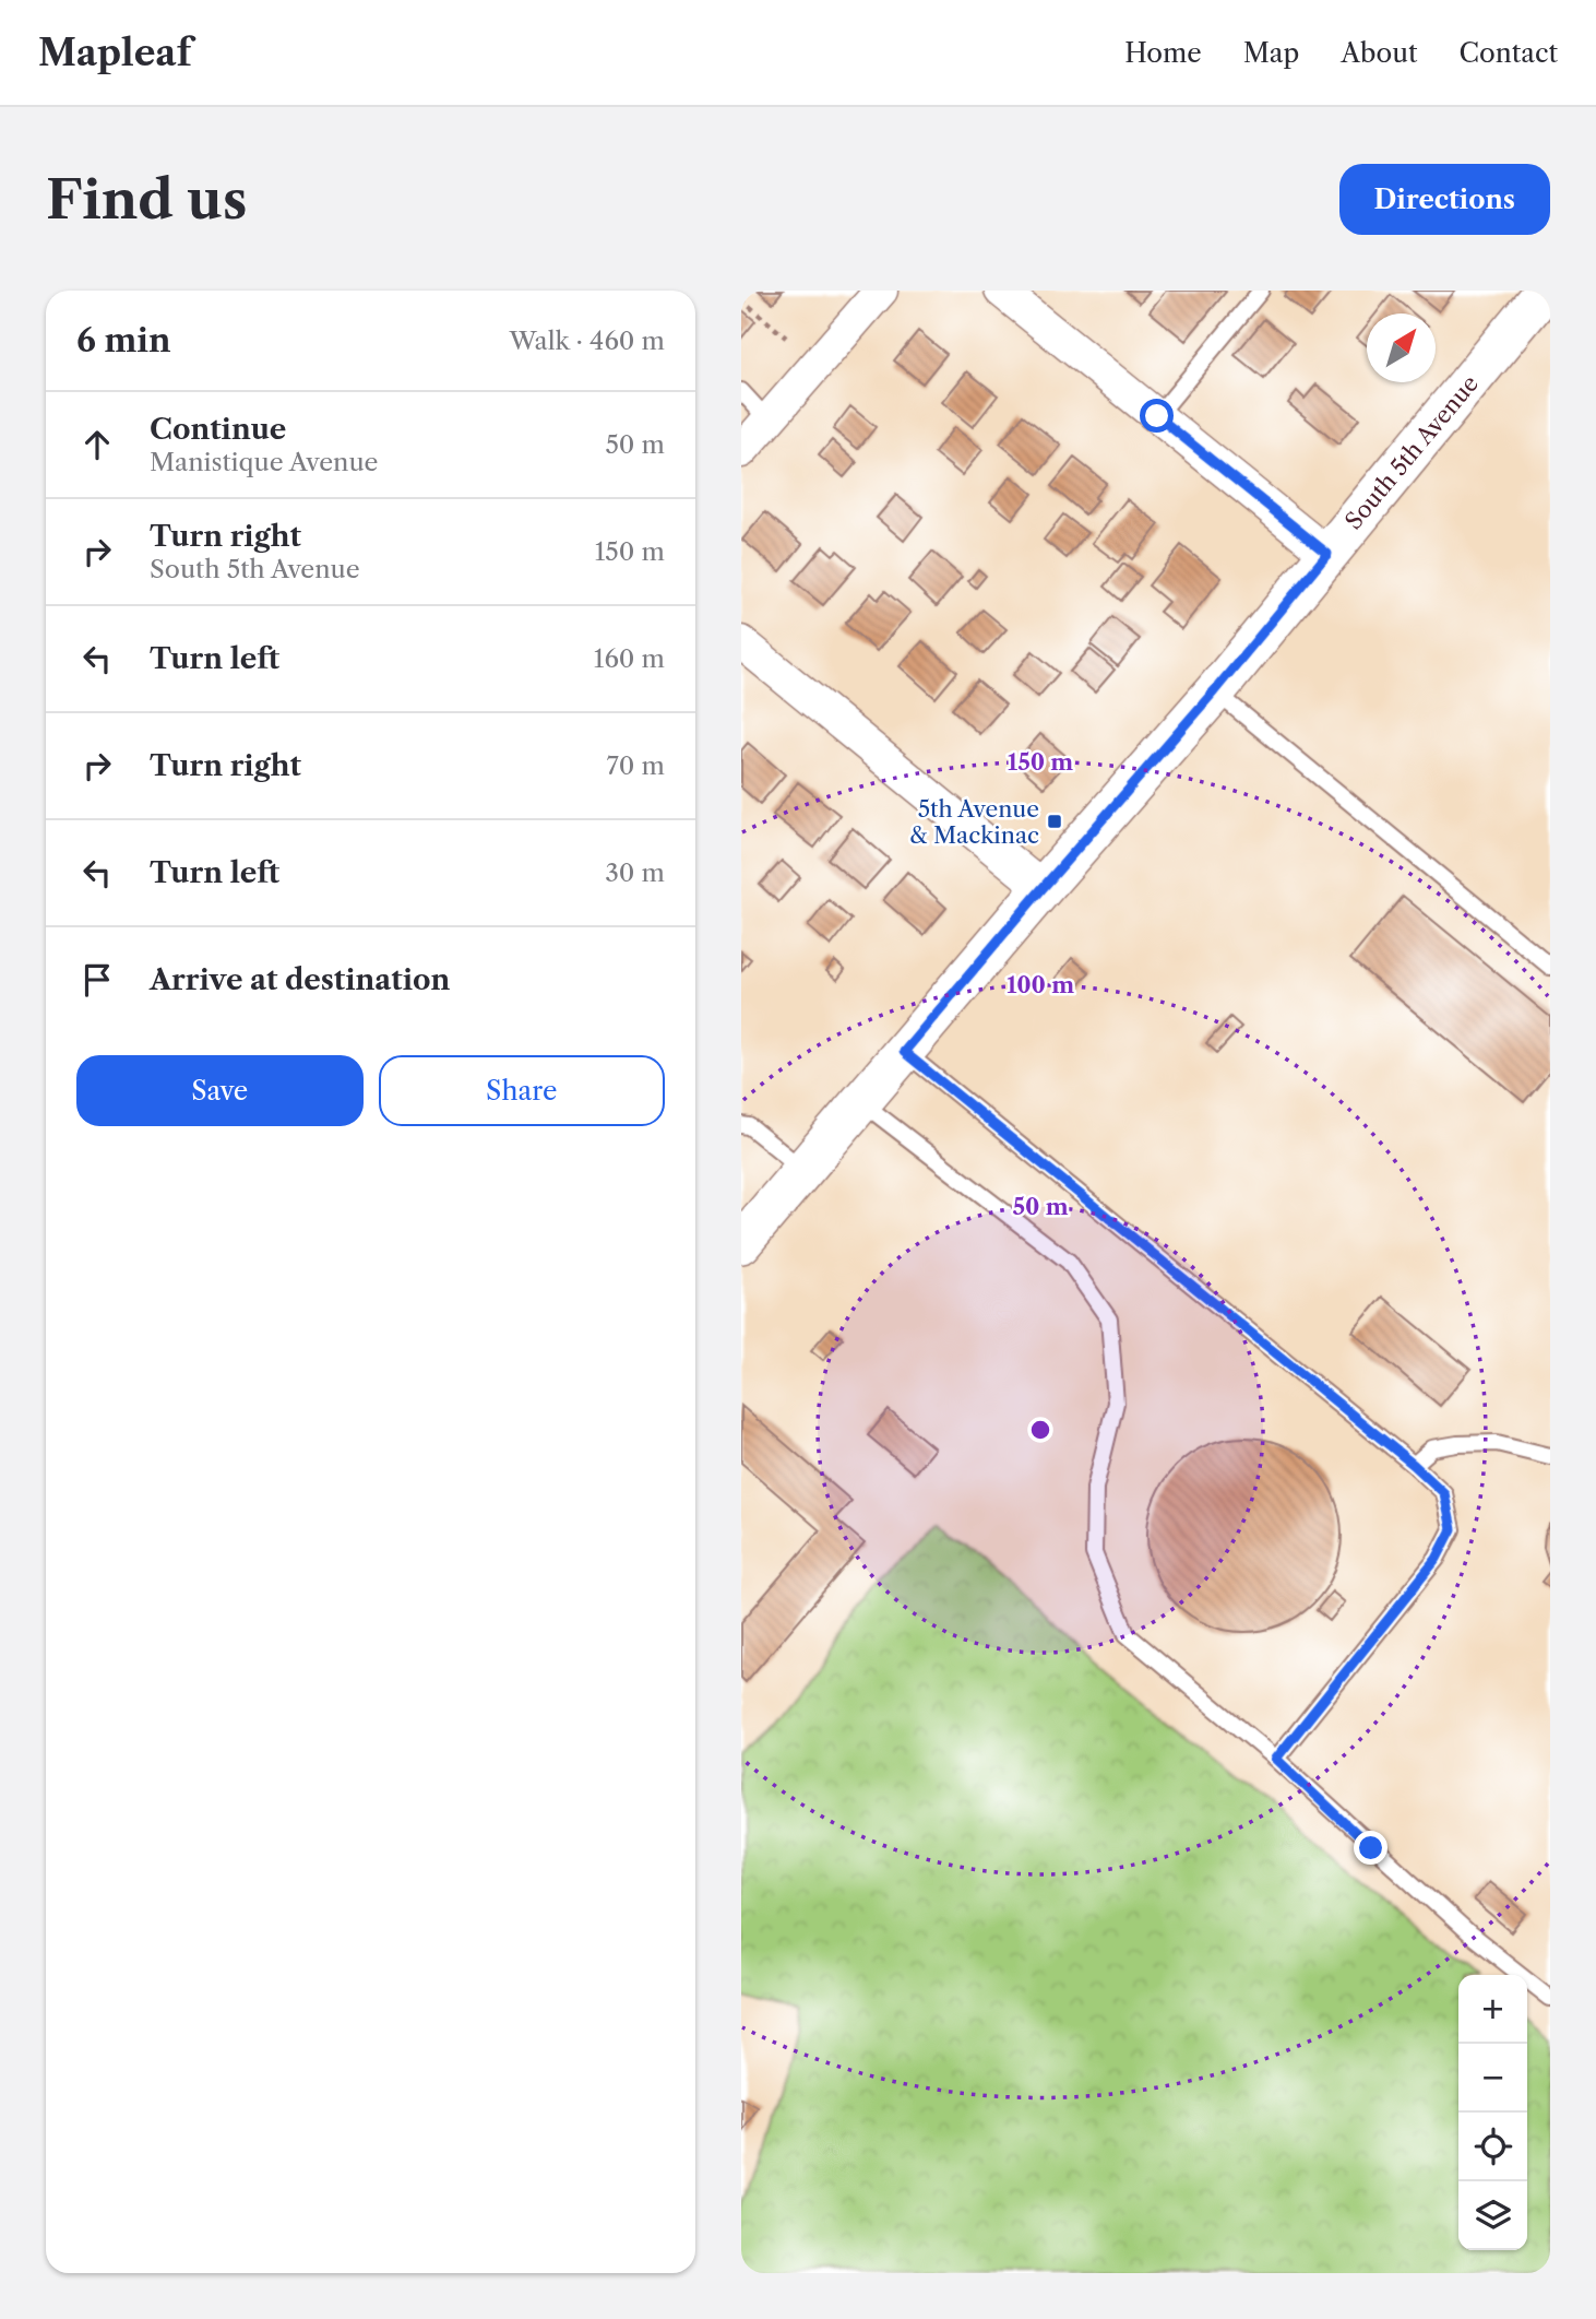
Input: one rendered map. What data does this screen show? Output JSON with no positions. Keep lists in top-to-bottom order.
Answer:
{
  "streets": {
    "street": ["South 5th Avenue"]
  },
  "places": {
    "transit": ["5th Avenue & Mackinac"]
  },
  "north": "top right",
  "page": {
    "header": "Mapleaf",
    "nav": [
      "Home",
      "Map",
      "About",
      "Contact"
    ],
    "buttons": [
      "Directions",
      ["Save", "Share"]
    ],
    "title": "Find us",
    "heading": ["6 min", "Walk · 460 m"],
    "list": [
      ["Continue", "Manistique Avenue", "50 m"],
      ["Turn right", "South 5th Avenue", "150 m"],
      ["Turn left", "160 m"],
      ["Turn right", "70 m"],
      ["Turn left", "30 m"],
      "Arrive at destination"
    ],
    "map_buttons": ["+", "−"]
  },
  "rings": ["150 m", "100 m", "50 m"]
}
